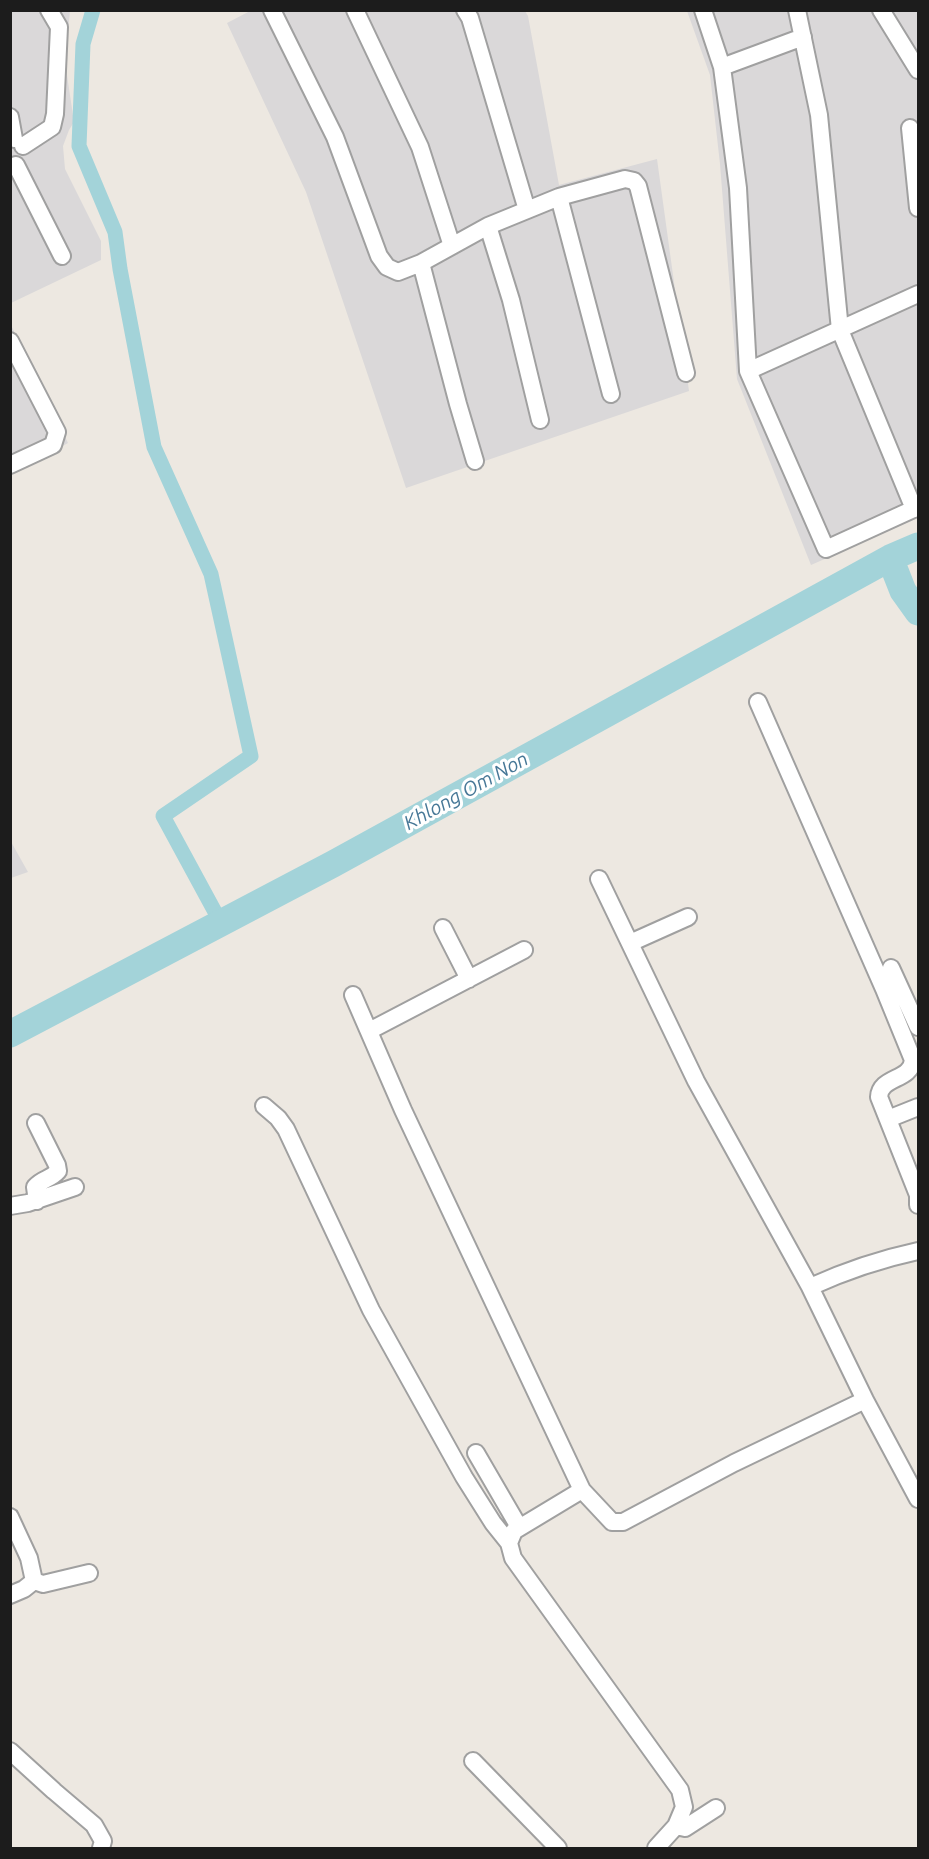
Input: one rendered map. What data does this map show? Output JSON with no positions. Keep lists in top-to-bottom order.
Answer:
{
  "water": ["Khlong Om Non"]
}
